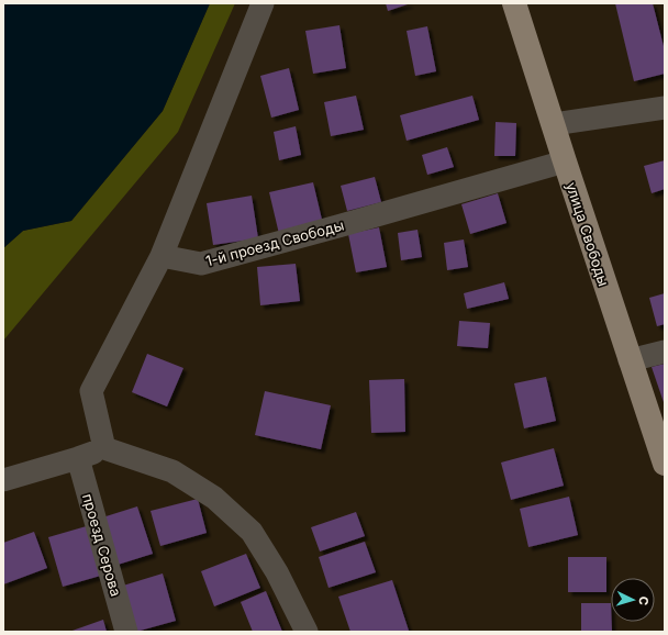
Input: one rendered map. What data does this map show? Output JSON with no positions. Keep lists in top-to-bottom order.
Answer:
{
  "streets": {
    "main road": ["улица Свободы"],
    "street": ["1-й проезд Свободы", "проезд Серова"]
  },
  "crossings": [
    ["улица Свободы", "1-й проезд Свободы"]
  ],
  "north": "right"
}
